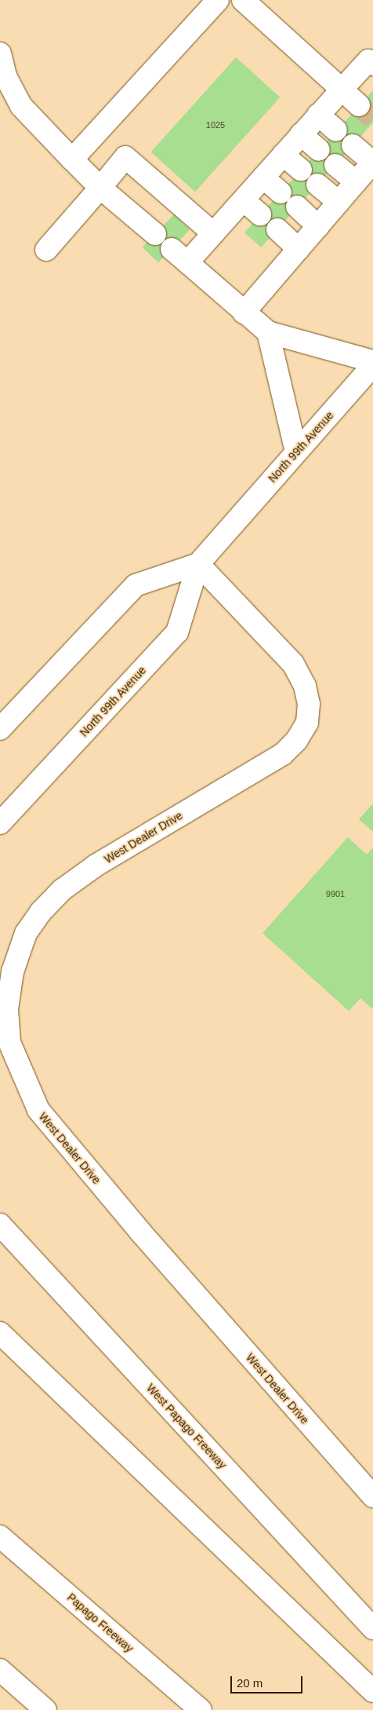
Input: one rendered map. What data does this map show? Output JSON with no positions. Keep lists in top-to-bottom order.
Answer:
{
  "streets": {
    "main road": [
      "North 99th Avenue",
      "West Dealer Drive",
      "West Papago Freeway",
      "Papago Freeway"
    ]
  },
  "crossings": [
    ["North 99th Avenue", "West Dealer Drive"]
  ],
  "house_numbers": ["1025", "9901"],
  "scale_bar": "20 m"
}
